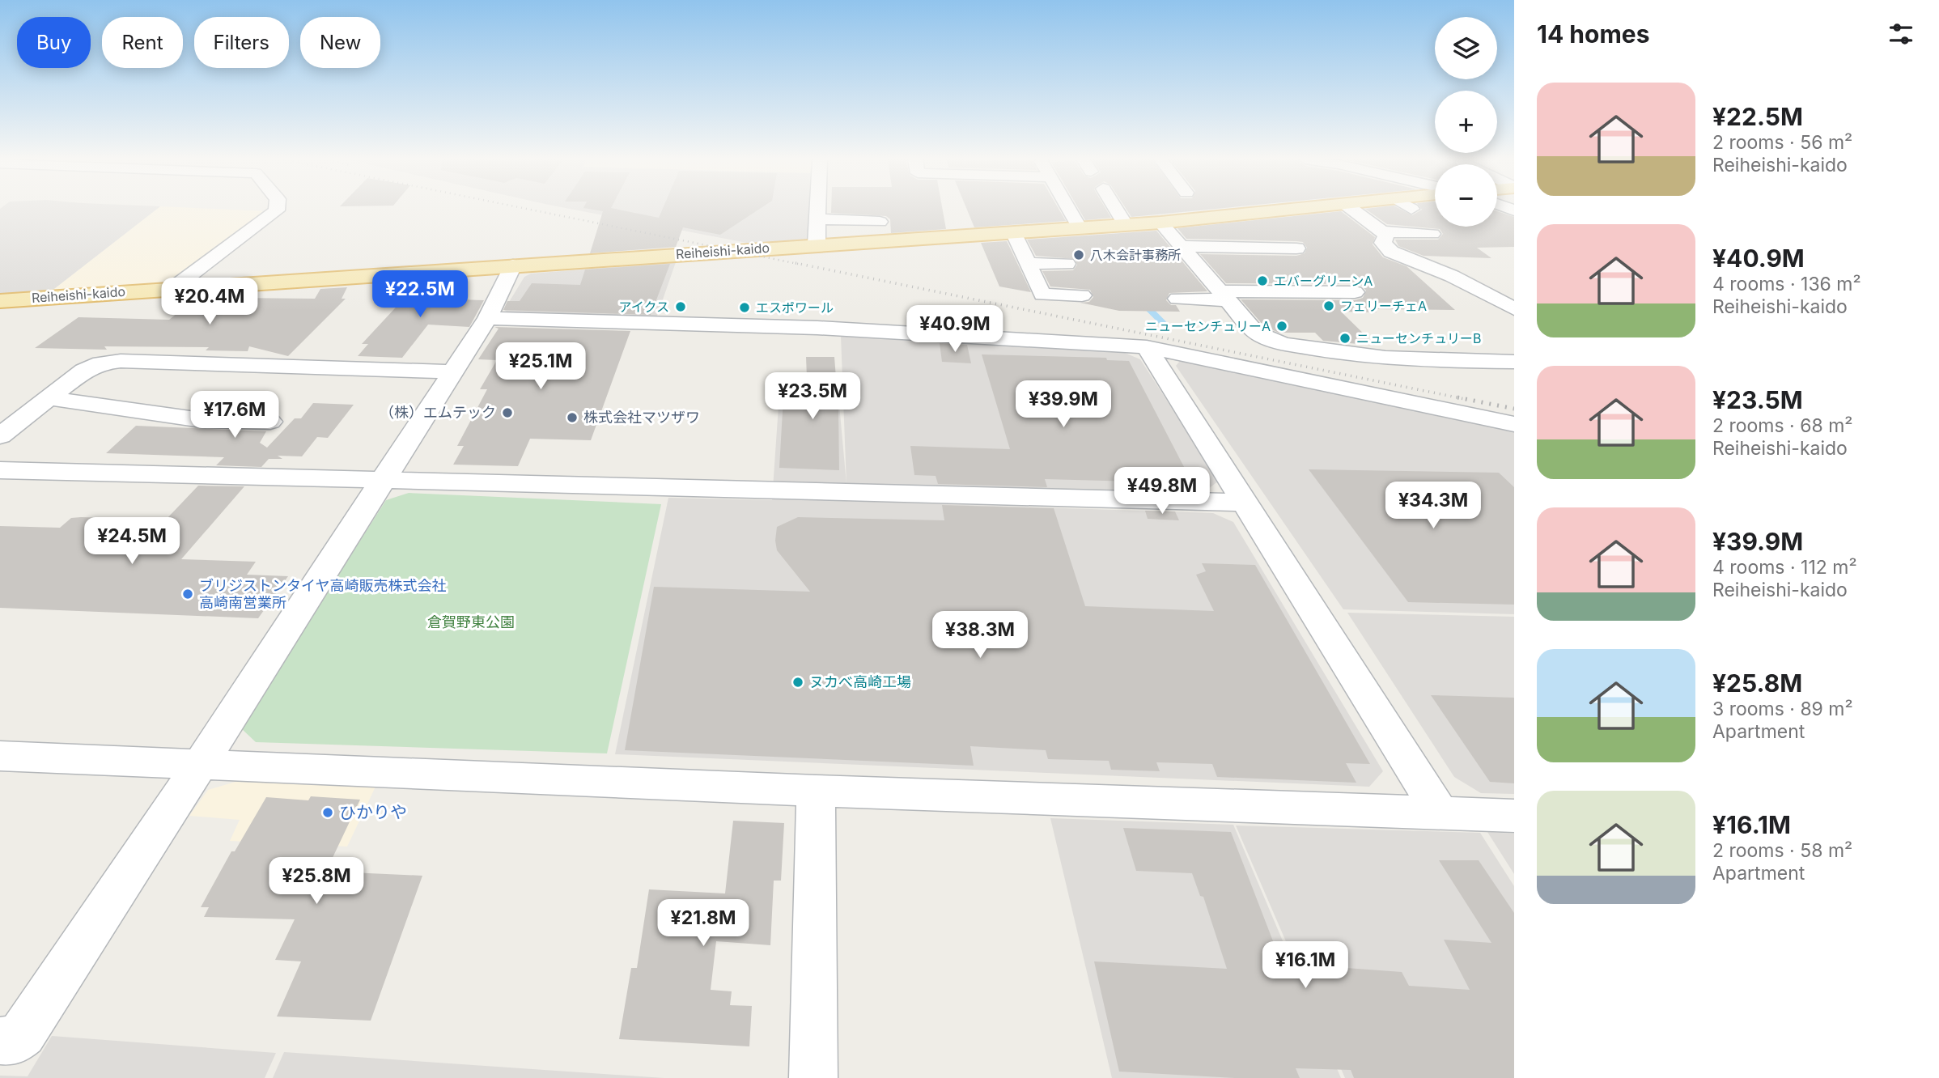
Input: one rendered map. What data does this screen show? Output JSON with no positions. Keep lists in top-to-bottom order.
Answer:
{
  "streets": {
    "main road": ["Reiheishi-kaido"]
  },
  "parks": ["倉賀野東公園"],
  "places": [
    "八木会計事務所",
    "エバーグリーンA",
    "フェリーチェA",
    "アイクス",
    "エスポワール",
    "ニューセンチュリーA",
    "ニューセンチュリーB",
    "（株）エムテック",
    "株式会社マツザワ",
    "ブリジストンタイヤ高崎販売株式会社 高崎南営業所",
    "ヌカべ高崎工場",
    "ひかりや"
  ],
  "page": {
    "heading": "14 homes",
    "map_buttons": ["+", "−"],
    "chip": [
      "Buy",
      "Rent",
      "Filters",
      "New"
    ],
    "list": [
      {
        "name": "¥22.5M",
        "note": "2 rooms · 56 m² · Reiheishi-kaido"
      },
      {
        "name": "¥40.9M",
        "note": "4 rooms · 136 m² · Reiheishi-kaido"
      },
      {
        "name": "¥23.5M",
        "note": "2 rooms · 68 m² · Reiheishi-kaido"
      },
      {
        "name": "¥39.9M",
        "note": "4 rooms · 112 m² · Reiheishi-kaido"
      },
      {
        "name": "¥25.8M",
        "note": "3 rooms · 89 m² · Apartment"
      },
      {
        "name": "¥16.1M",
        "note": "2 rooms · 58 m² · Apartment"
      }
    ],
    "price": [
      "¥22.5M",
      "¥20.4M",
      "¥40.9M",
      "¥25.1M",
      "¥23.5M",
      "¥39.9M",
      "¥17.6M",
      "¥49.8M",
      "¥34.3M",
      "¥24.5M",
      "¥38.3M",
      "¥25.8M",
      "¥21.8M",
      "¥16.1M"
    ]
  }
}
